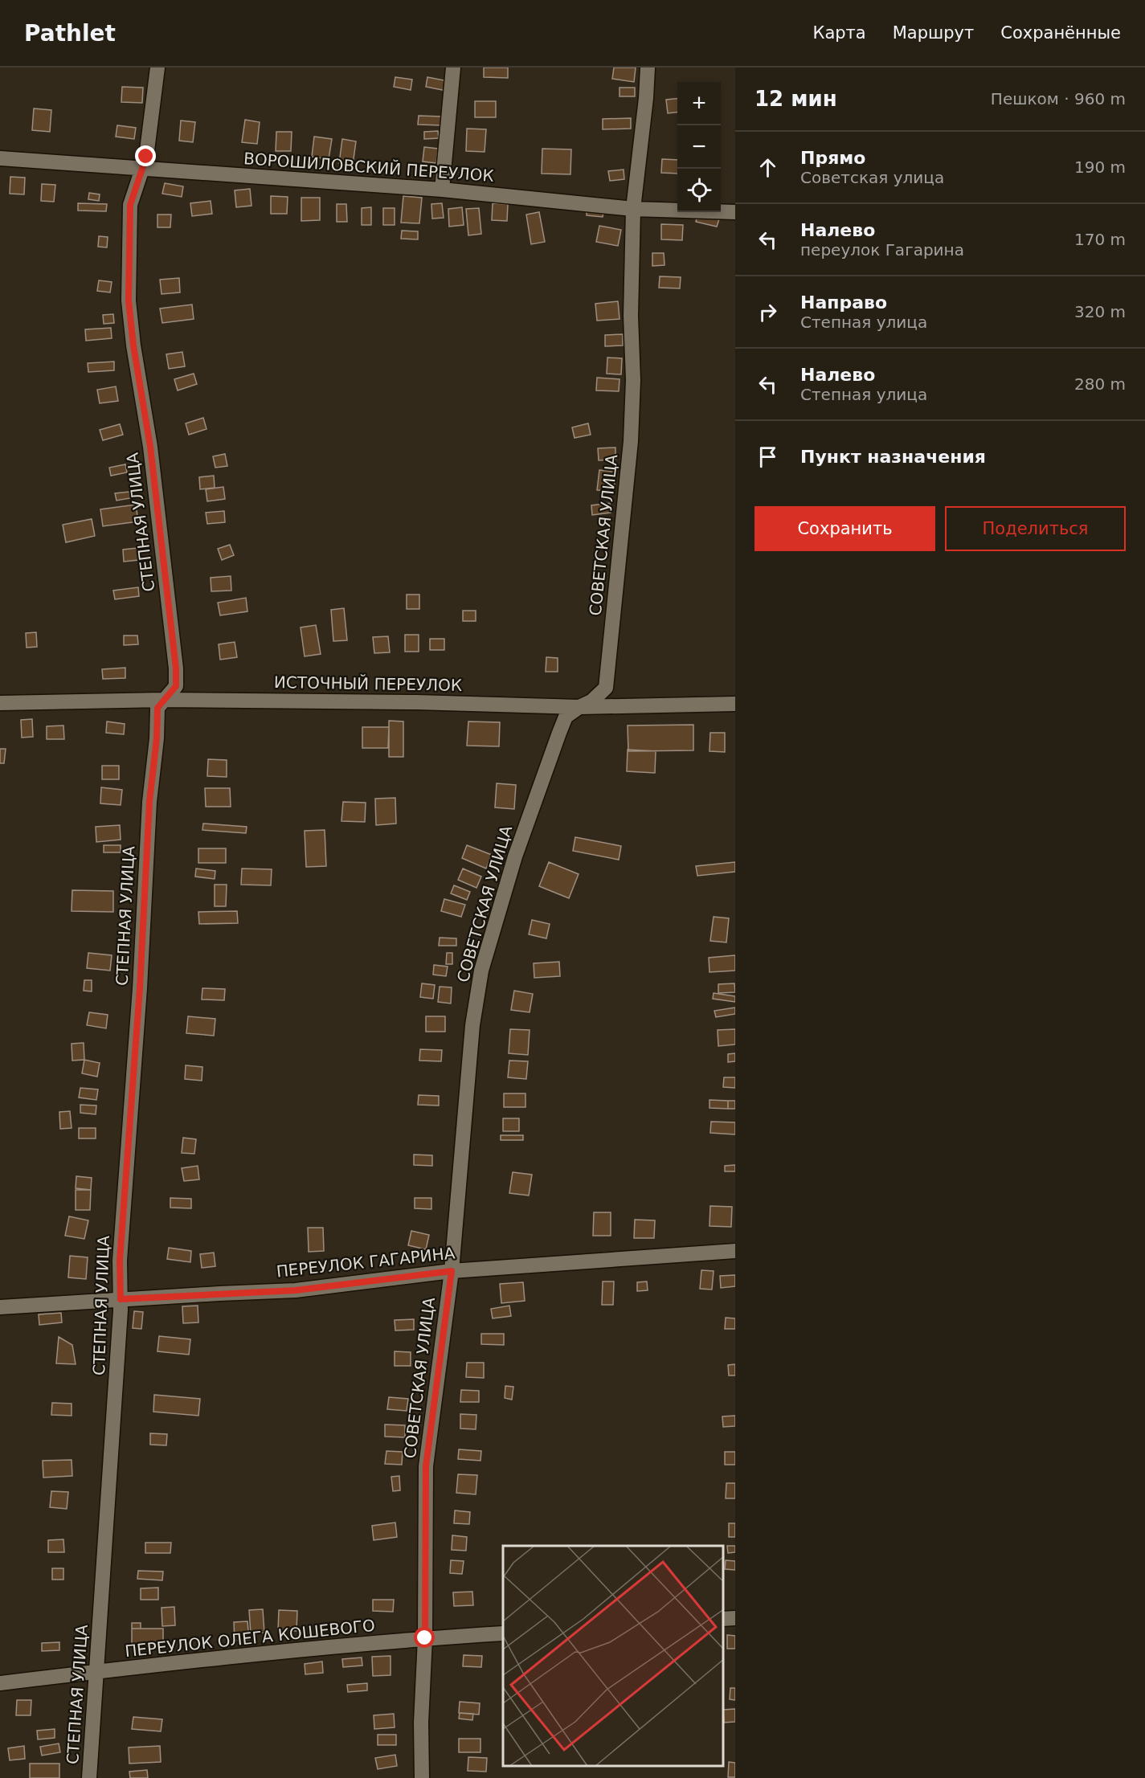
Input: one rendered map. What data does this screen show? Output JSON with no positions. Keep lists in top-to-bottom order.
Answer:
{
  "streets": {
    "street": [
      "ВОРОШИЛОВСКИЙ ПЕРЕУЛОК",
      "СТЕПНАЯ УЛИЦА",
      "СОВЕТСКАЯ УЛИЦА",
      "ИСТОЧНЫЙ ПЕРЕУЛОК",
      "ПЕРЕУЛОК ГАГАРИНА",
      "ПЕРЕУЛОК ОЛЕГА КОШЕВОГО"
    ]
  },
  "crossings": [
    ["ВОРОШИЛОВСКИЙ ПЕРЕУЛОК", "СТЕПНАЯ УЛИЦА"],
    ["ВОРОШИЛОВСКИЙ ПЕРЕУЛОК", "СОВЕТСКАЯ УЛИЦА"],
    ["СТЕПНАЯ УЛИЦА", "ИСТОЧНЫЙ ПЕРЕУЛОК"],
    ["СТЕПНАЯ УЛИЦА", "ПЕРЕУЛОК ГАГАРИНА"],
    ["СТЕПНАЯ УЛИЦА", "ПЕРЕУЛОК ОЛЕГА КОШЕВОГО"],
    ["СОВЕТСКАЯ УЛИЦА", "ИСТОЧНЫЙ ПЕРЕУЛОК"],
    ["СОВЕТСКАЯ УЛИЦА", "ПЕРЕУЛОК ГАГАРИНА"],
    ["СОВЕТСКАЯ УЛИЦА", "ПЕРЕУЛОК ОЛЕГА КОШЕВОГО"]
  ],
  "page": {
    "header": "Pathlet",
    "nav": ["Карта", "Маршрут", "Сохранённые"],
    "heading": ["12 мин", "Пешком · 960 m"],
    "map_buttons": ["+", "−"],
    "list": [
      ["Прямо", "Советская улица", "190 m"],
      ["Налево", "переулок Гагарина", "170 m"],
      ["Направо", "Степная улица", "320 m"],
      ["Налево", "Степная улица", "280 m"],
      "Пункт назначения"
    ],
    "buttons": ["Сохранить", "Поделиться"]
  }
}
